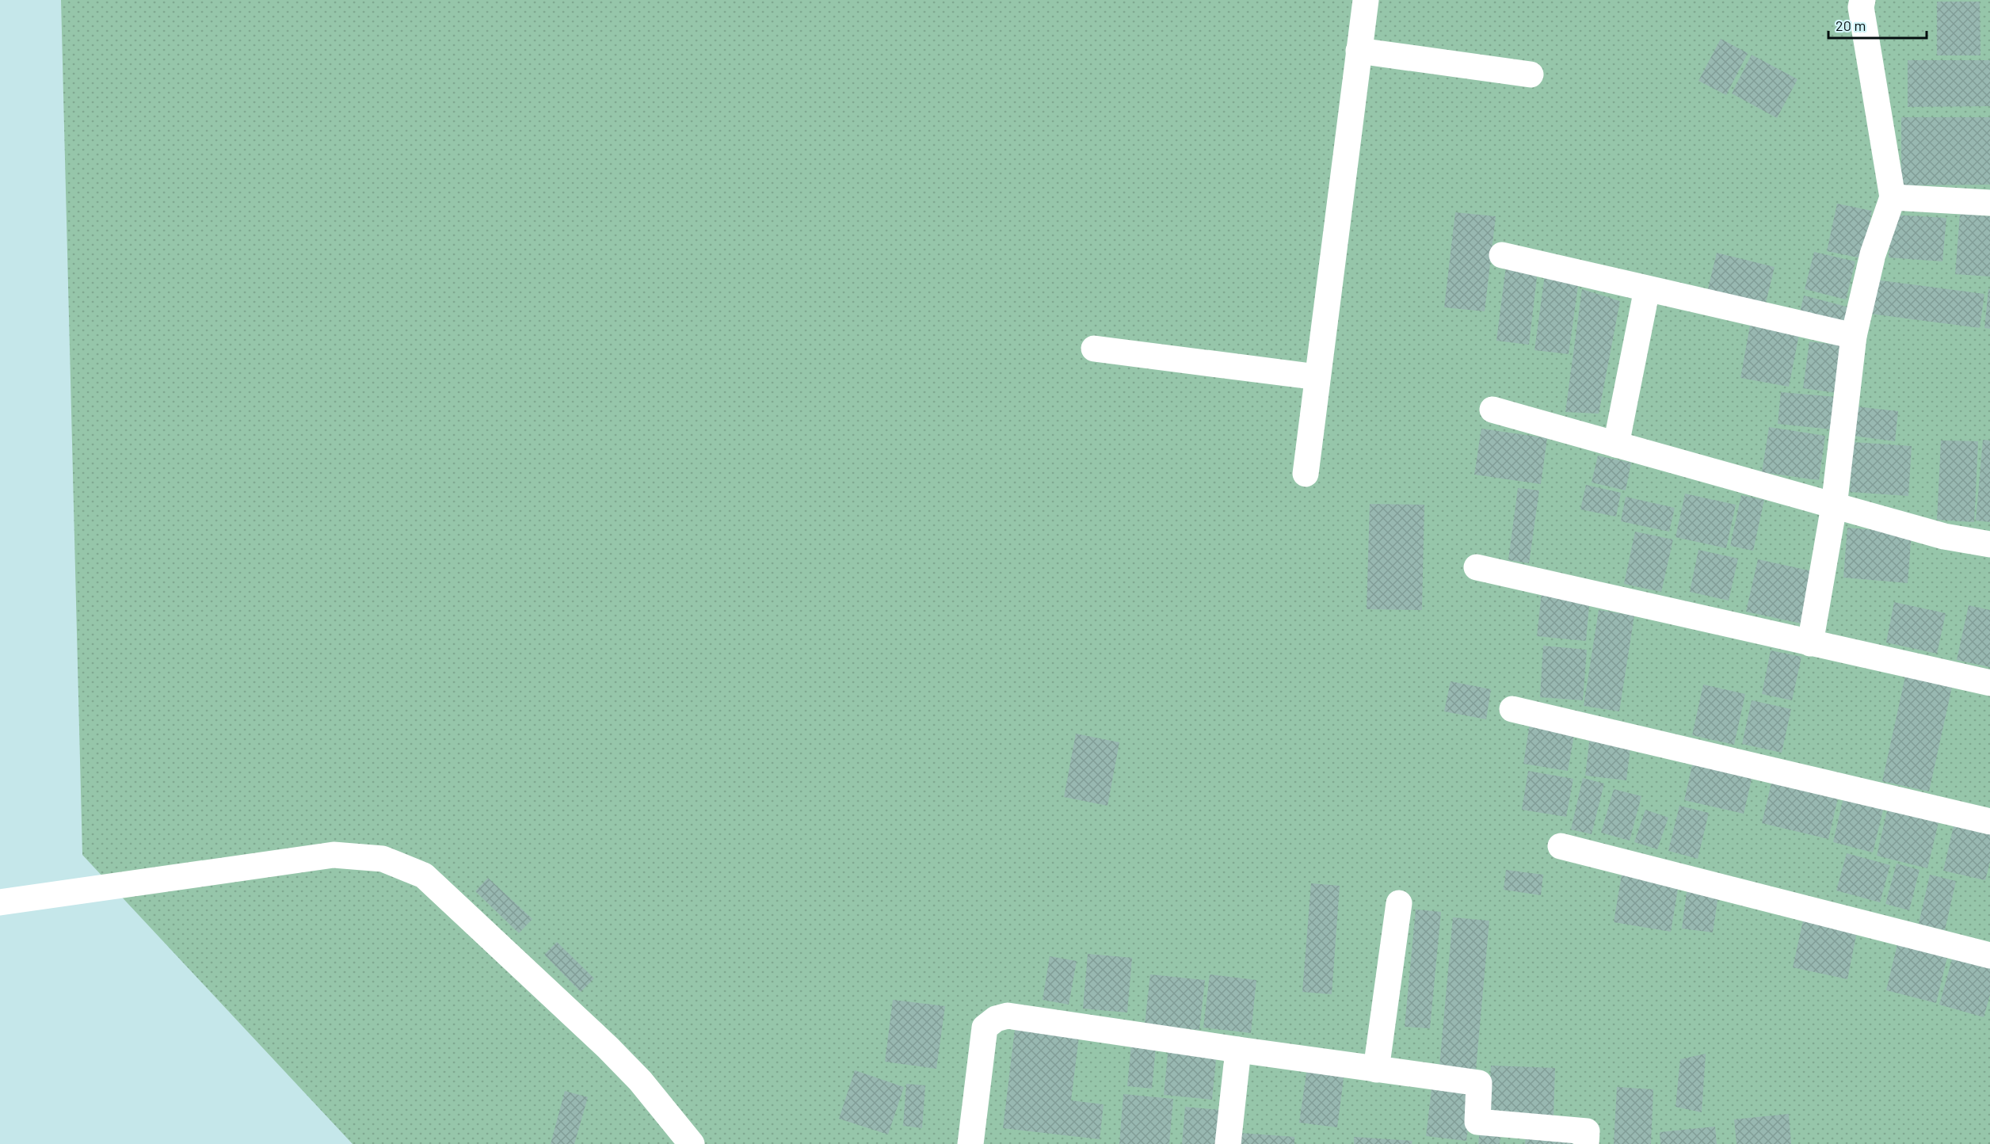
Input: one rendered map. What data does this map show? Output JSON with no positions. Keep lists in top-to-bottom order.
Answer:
{
  "scale_bar": "20 m"
}
